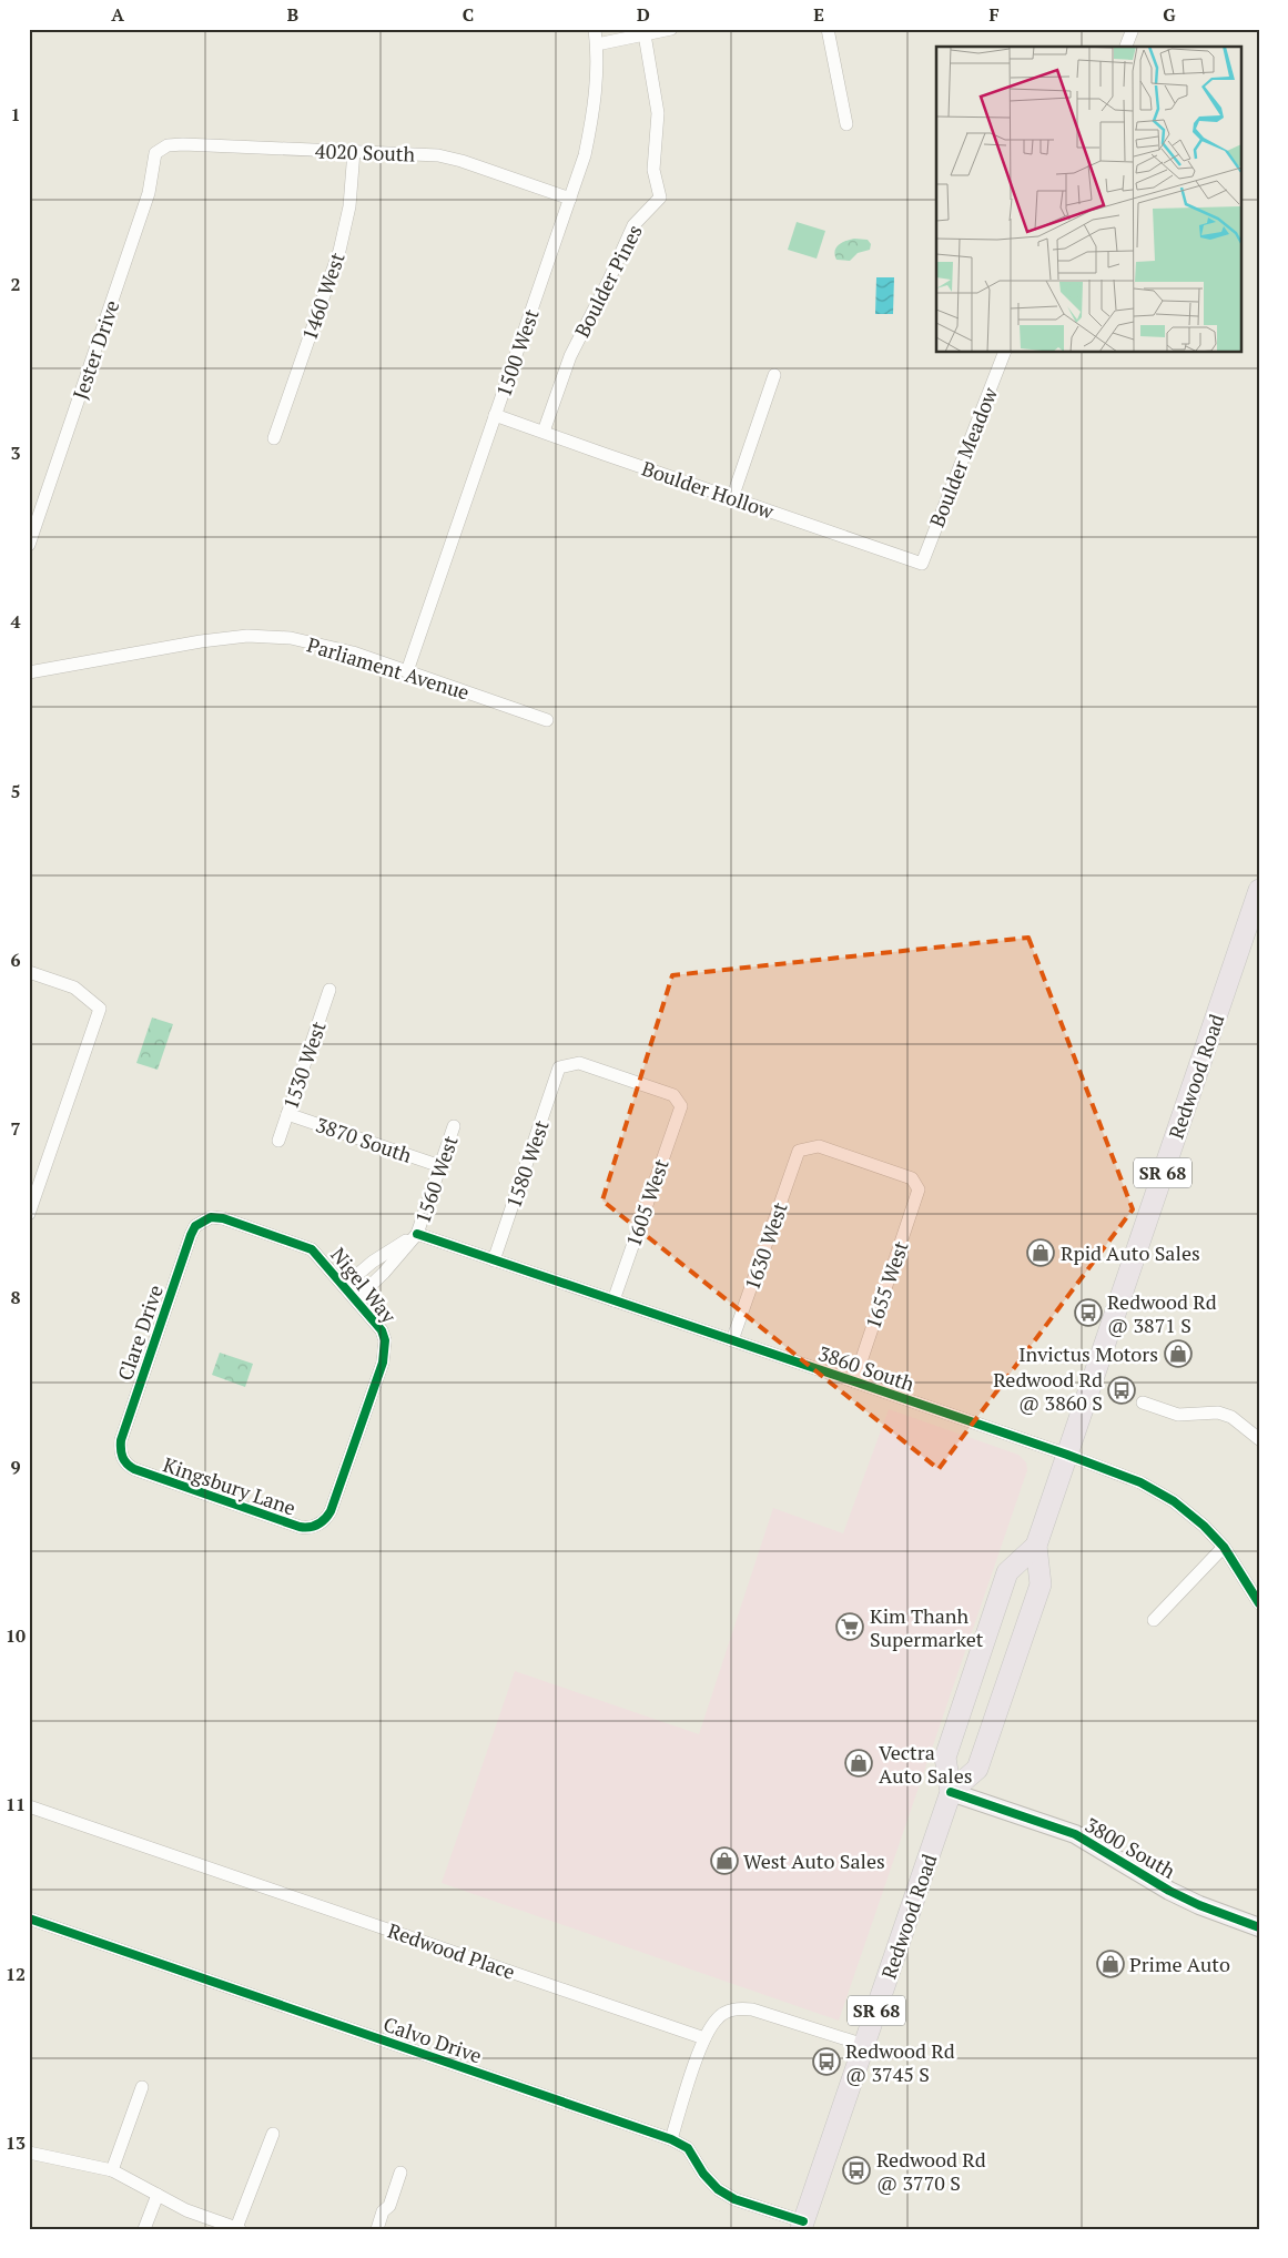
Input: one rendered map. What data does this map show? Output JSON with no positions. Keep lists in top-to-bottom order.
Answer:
{
  "streets": {
    "main road": ["Redwood Road", "SR 68"],
    "street": [
      "4020 South",
      "Boulder Pines",
      "1460 West",
      "Jester Drive",
      "1500 West",
      "Boulder Meadow",
      "Boulder Hollow",
      "Parliament Avenue",
      "1530 West",
      "3870 South",
      "1580 West",
      "1560 West",
      "1605 West",
      "1630 West",
      "Nigel Way",
      "1655 West",
      "Clare Drive",
      "3860 South",
      "Kingsbury Lane",
      "3800 South",
      "Redwood Place",
      "Calvo Drive"
    ]
  },
  "crossings": [
    ["4020 South", "1460 West"],
    ["4020 South", "Jester Drive"],
    ["4020 South", "1500 West"],
    ["Boulder Pines", "Boulder Hollow"],
    ["1500 West", "Boulder Hollow"],
    ["1500 West", "Parliament Avenue"],
    ["Boulder Meadow", "Boulder Hollow"],
    ["1530 West", "3870 South"],
    ["Redwood Road", "3860 South"],
    ["Redwood Road", "3800 South"],
    ["Redwood Road", "Calvo Drive"],
    ["3870 South", "1560 West"],
    ["1580 West", "1605 West"],
    ["1580 West", "3860 South"],
    ["1560 West", "Nigel Way"],
    ["1560 West", "3860 South"],
    ["1605 West", "3860 South"],
    ["1630 West", "1655 West"],
    ["1630 West", "3860 South"],
    ["Nigel Way", "Clare Drive"],
    ["Nigel Way", "3860 South"],
    ["Nigel Way", "Kingsbury Lane"],
    ["1655 West", "3860 South"],
    ["Clare Drive", "Kingsbury Lane"]
  ],
  "places": {
    "shop": [
      "Rpid Auto Sales",
      "Invictus Motors",
      "Vectra Auto Sales",
      "West Auto Sales",
      "Prime Auto"
    ],
    "bus stop": [
      "Redwood Rd @ 3871 S",
      "Redwood Rd @ 3860 S",
      "Redwood Rd @ 3745 S",
      "Redwood Rd @ 3770 S"
    ],
    "supermarket": ["Kim Thanh Supermarket"]
  },
  "grid": {
    "columns": [
      "A",
      "B",
      "C",
      "D",
      "E",
      "F",
      "G"
    ],
    "rows": [
      "1",
      "2",
      "3",
      "4",
      "5",
      "6",
      "7",
      "8",
      "9",
      "10",
      "11",
      "12",
      "13"
    ]
  }
}
